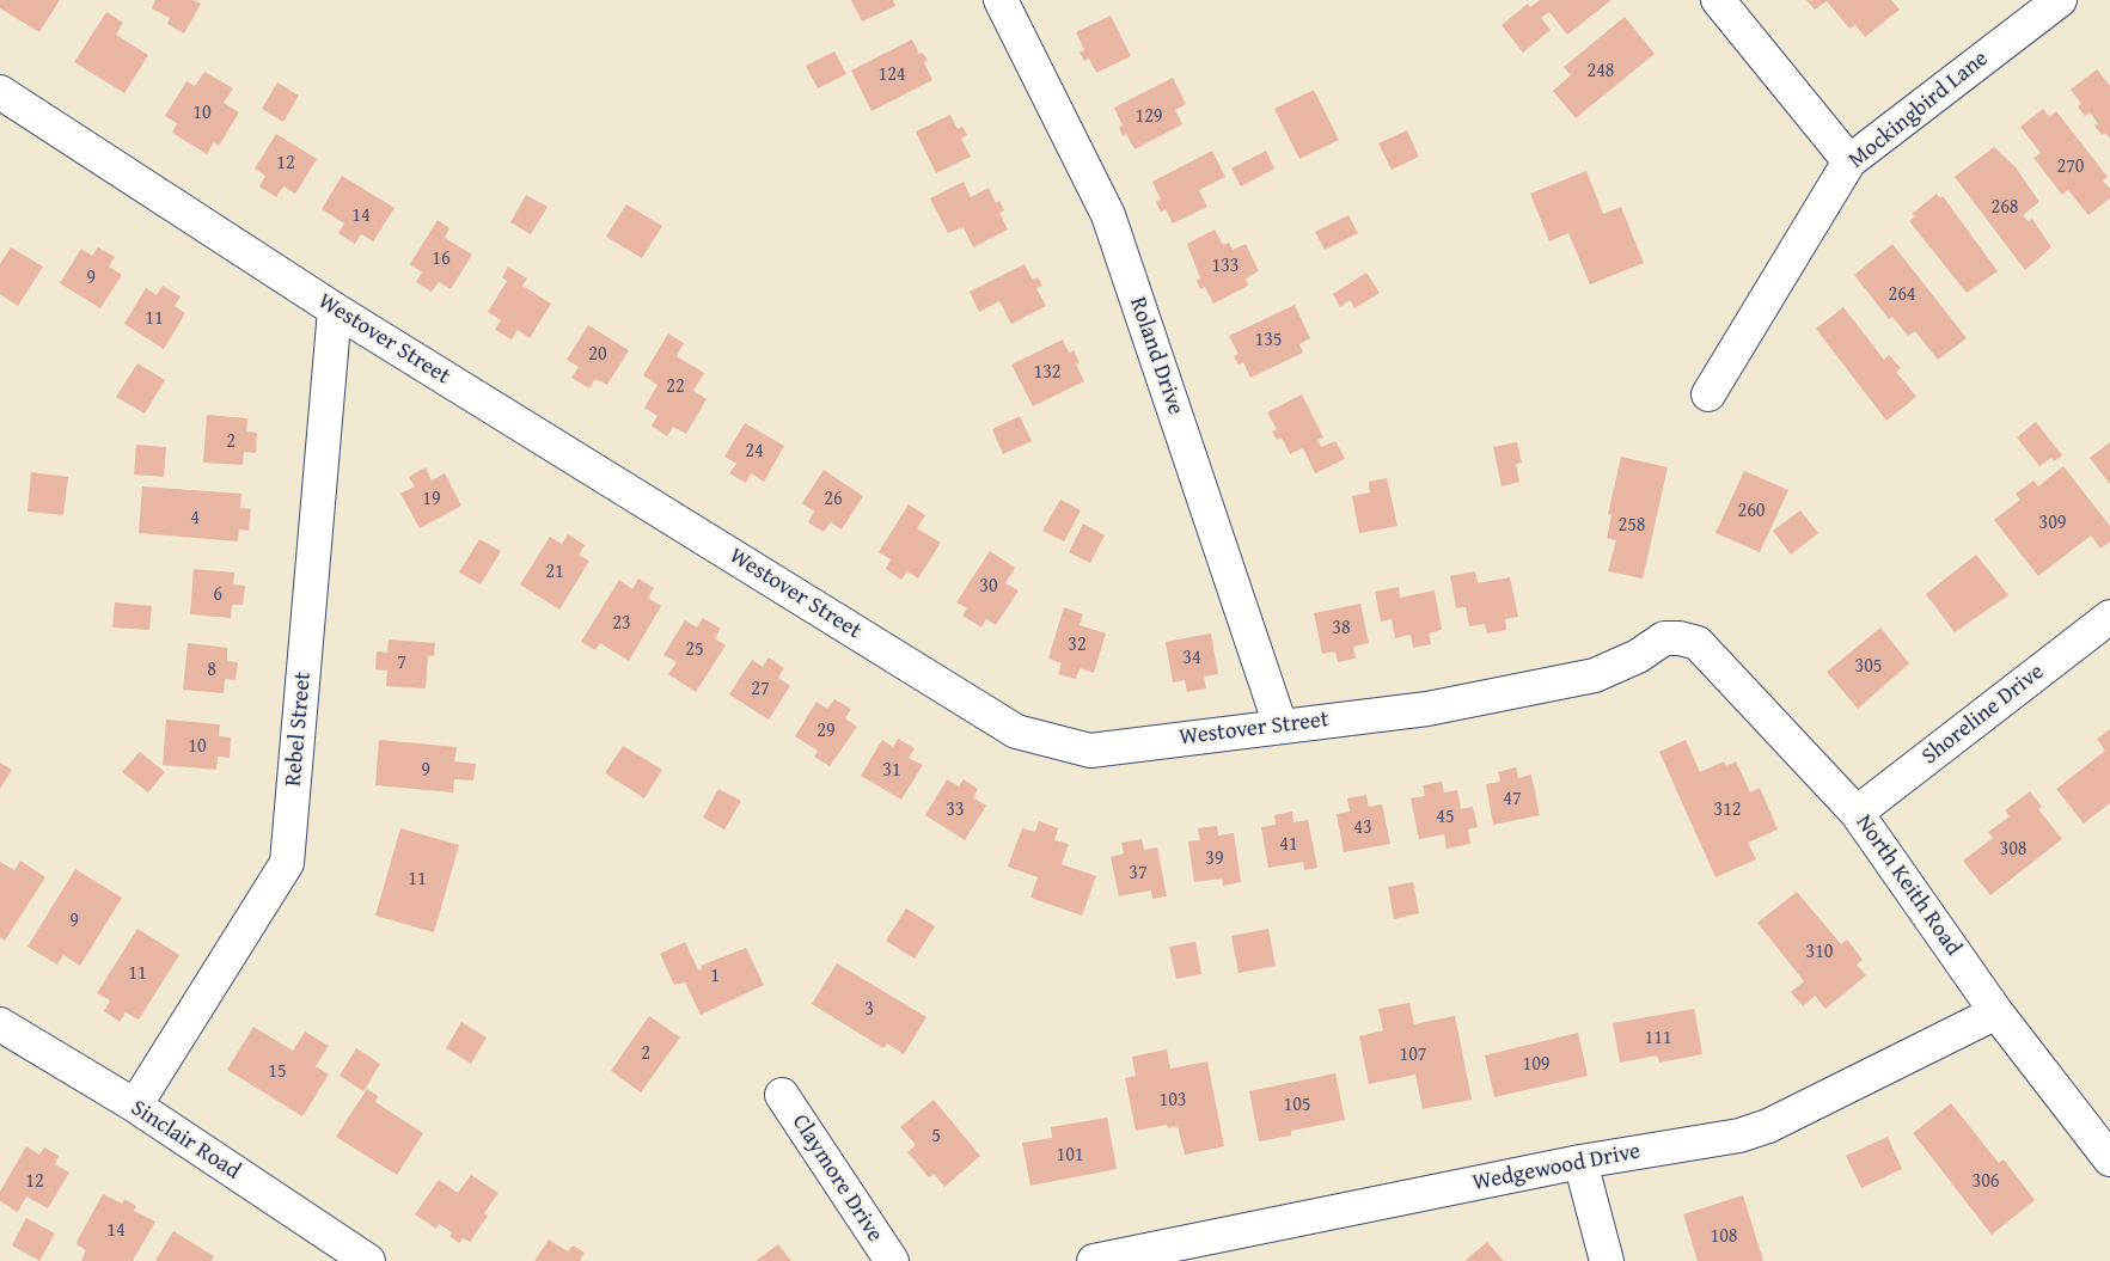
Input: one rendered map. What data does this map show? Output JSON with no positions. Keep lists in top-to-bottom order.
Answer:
{
  "streets": {
    "street": [
      "Mockingbird Lane",
      "Westover Street",
      "Roland Drive",
      "Shoreline Drive",
      "Rebel Street",
      "North Keith Road",
      "Sinclair Road",
      "Wedgewood Drive",
      "Claymore Drive"
    ]
  },
  "crossings": [
    ["Westover Street", "Roland Drive"],
    ["Westover Street", "Rebel Street"],
    ["Westover Street", "North Keith Road"],
    ["Shoreline Drive", "North Keith Road"],
    ["Rebel Street", "Sinclair Road"],
    ["North Keith Road", "Wedgewood Drive"]
  ],
  "house_numbers": [
    "248",
    "124",
    "10",
    "129",
    "12",
    "270",
    "268",
    "14",
    "16",
    "133",
    "9",
    "264",
    "11",
    "135",
    "20",
    "132",
    "22",
    "2",
    "24",
    "19",
    "26",
    "260",
    "4",
    "309",
    "258",
    "21",
    "30",
    "6",
    "23",
    "38",
    "32",
    "25",
    "34",
    "7",
    "305",
    "8",
    "27",
    "29",
    "10",
    "9",
    "31",
    "47",
    "33",
    "312",
    "45",
    "43",
    "41",
    "308",
    "39",
    "37",
    "11",
    "9",
    "310",
    "11",
    "1",
    "3",
    "111",
    "2",
    "107",
    "109",
    "15",
    "103",
    "105",
    "5",
    "101",
    "12",
    "306",
    "14",
    "108"
  ]
}
